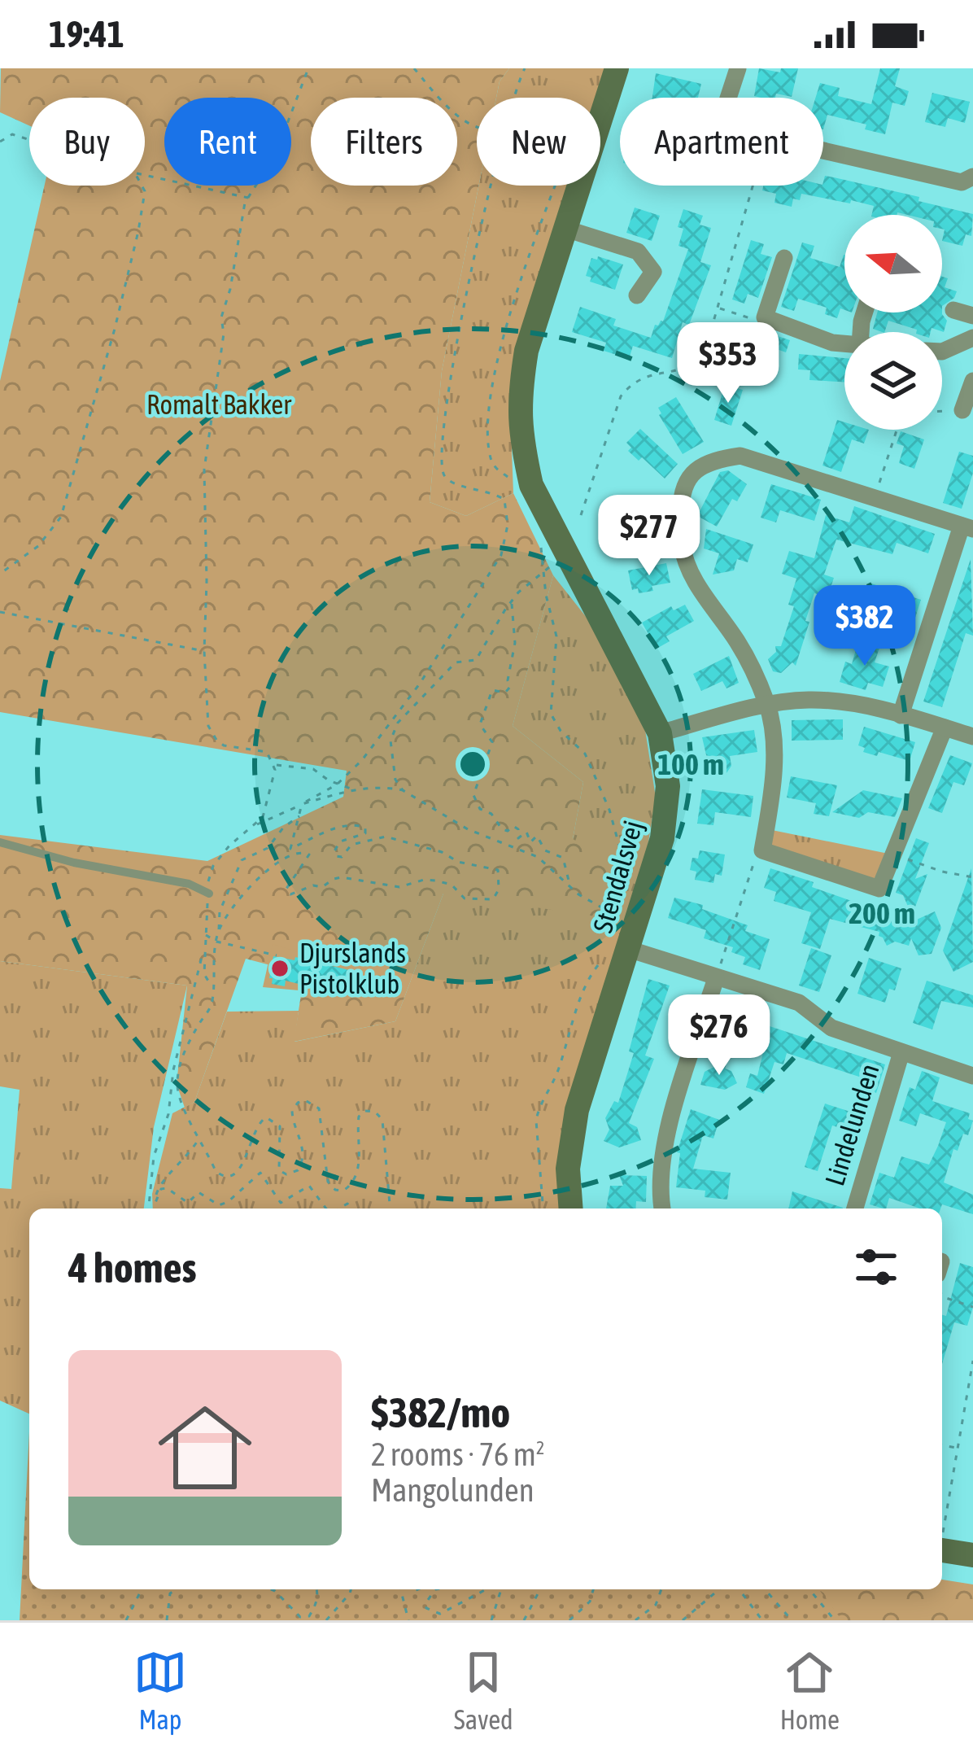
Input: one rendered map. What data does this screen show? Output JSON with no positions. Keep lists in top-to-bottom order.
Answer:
{
  "streets": {
    "street": ["Stendalsvej", "Lindelunden"]
  },
  "crossings": [
    ["Stendalsvej", "Lindelunden"]
  ],
  "parks": ["Romalt Bakker"],
  "places": ["Djurslands Pistolklub"],
  "north": "left",
  "page": {
    "status": "19:41",
    "chip": [
      "Buy",
      "Rent",
      "Filters",
      "New",
      "Apartment"
    ],
    "price": [
      "$353",
      "$277",
      "$382",
      "$276"
    ],
    "heading": "4 homes",
    "list": [
      {
        "name": "$382/mo",
        "note": "2 rooms · 76 m² · Mangolunden"
      }
    ],
    "tabs": ["Map", "Saved", "Home"]
  },
  "rings": ["100 m", "200 m"]
}
